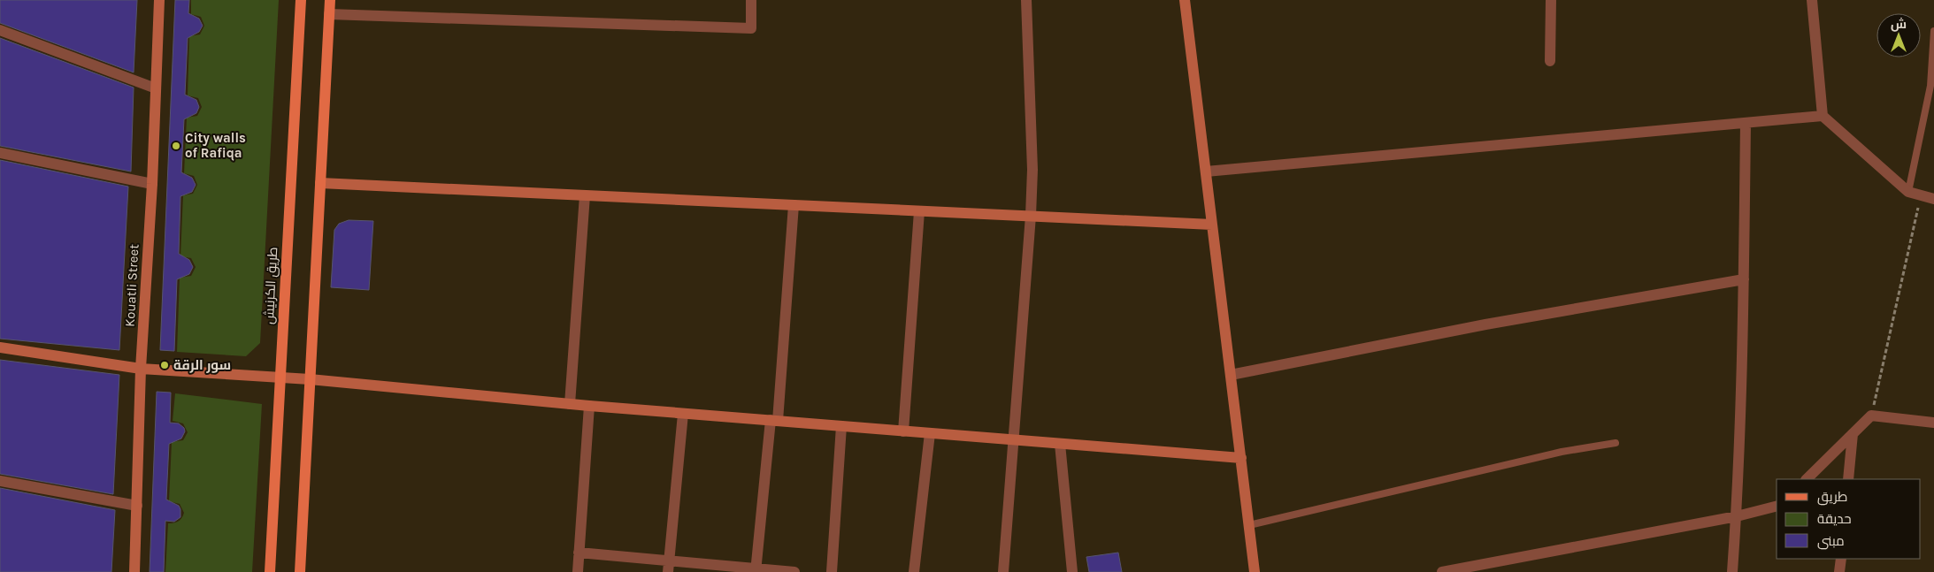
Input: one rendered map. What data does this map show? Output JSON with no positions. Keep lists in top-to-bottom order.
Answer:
{
  "streets": {
    "main road": ["طريق الكرنيش"],
    "street": ["Kouatli Street"]
  },
  "places": ["City walls of Rafiqa", "سور الرقة"],
  "legend": ["طريق", "حديقة", "مبنى"],
  "north": "top"
}
